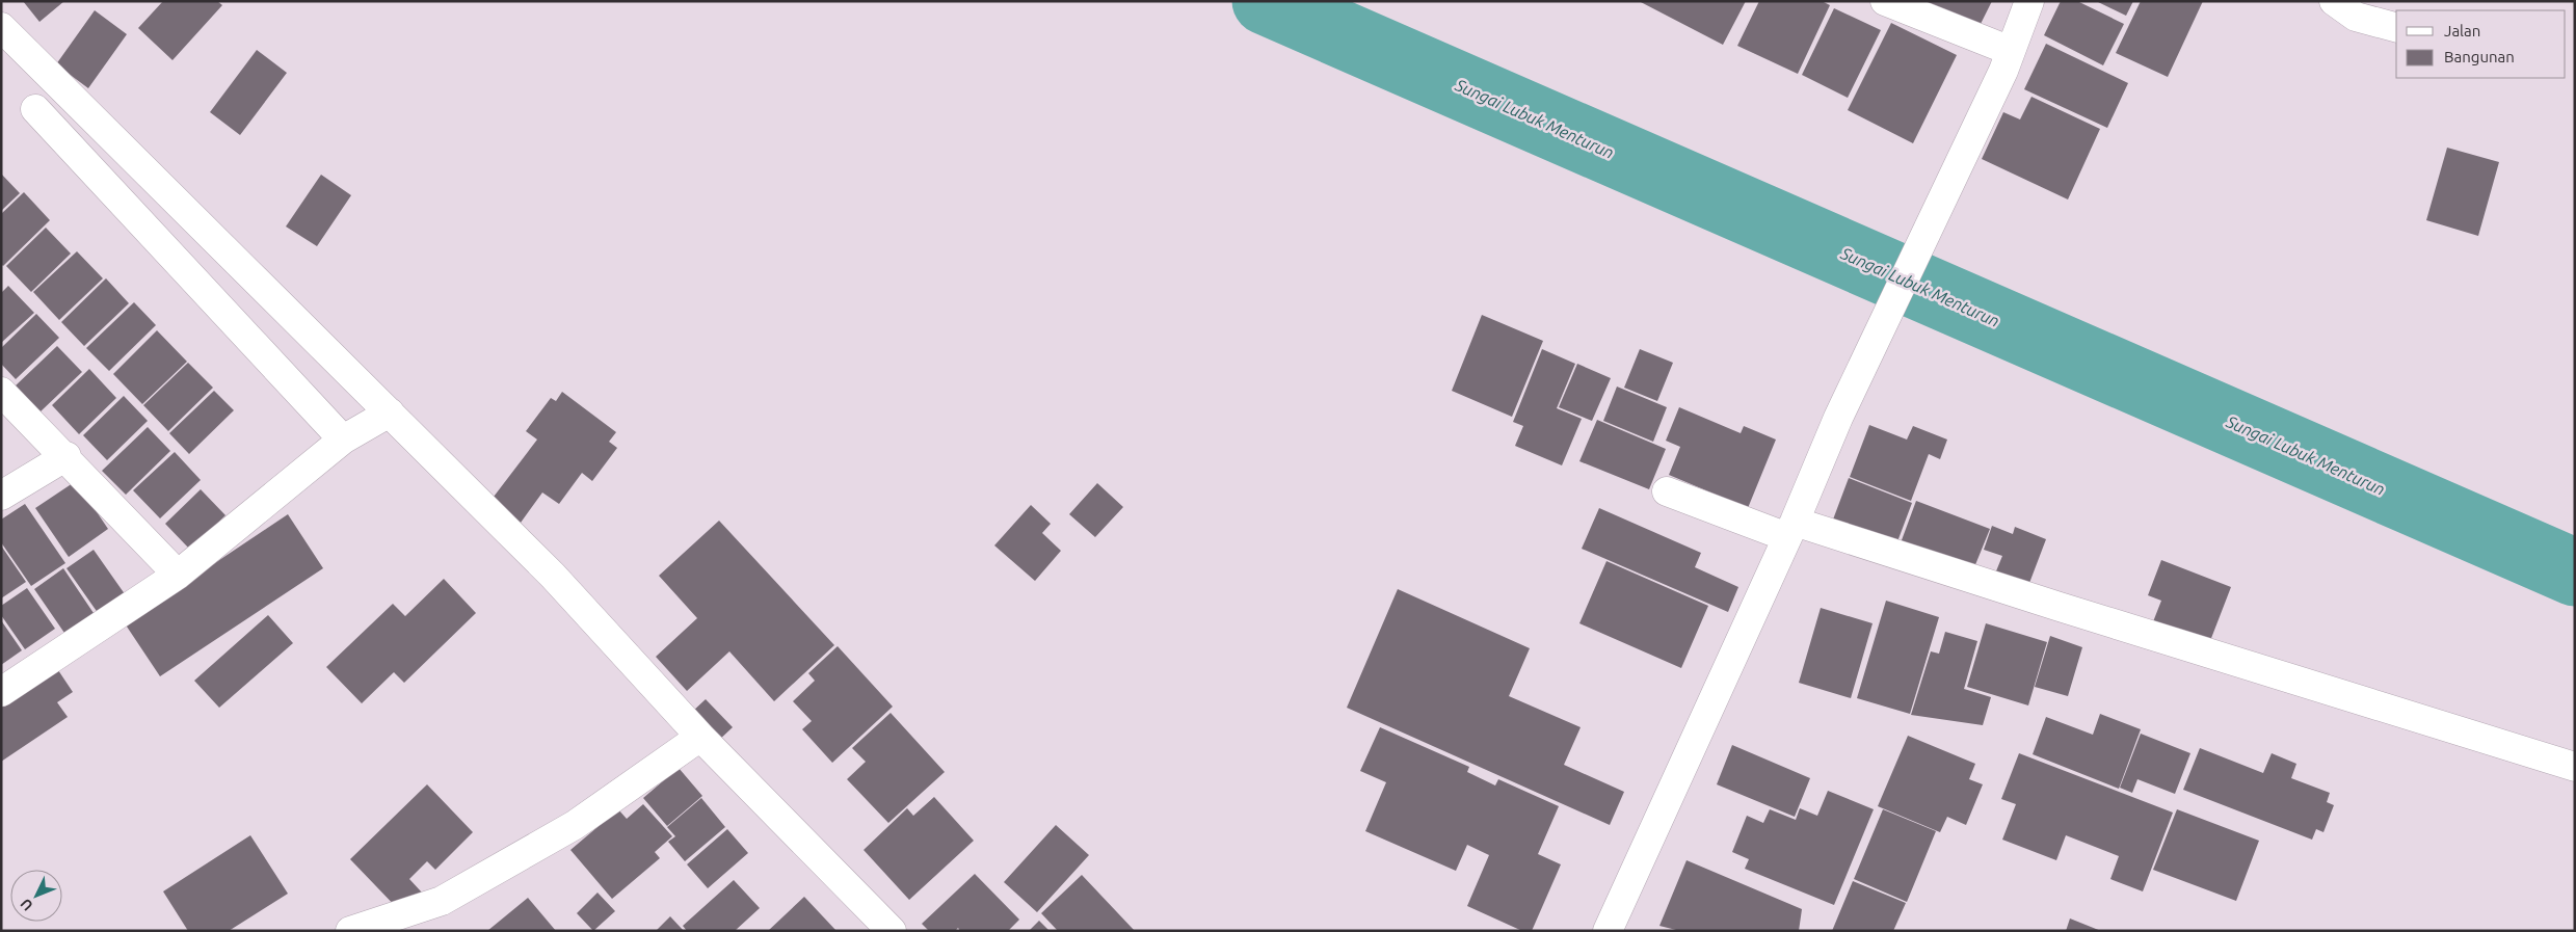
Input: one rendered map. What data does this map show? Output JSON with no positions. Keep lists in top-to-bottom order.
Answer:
{
  "water": ["Sungai Lubuk Menturun"],
  "legend": ["Jalan", "Bangunan"],
  "north": "bottom left"
}
